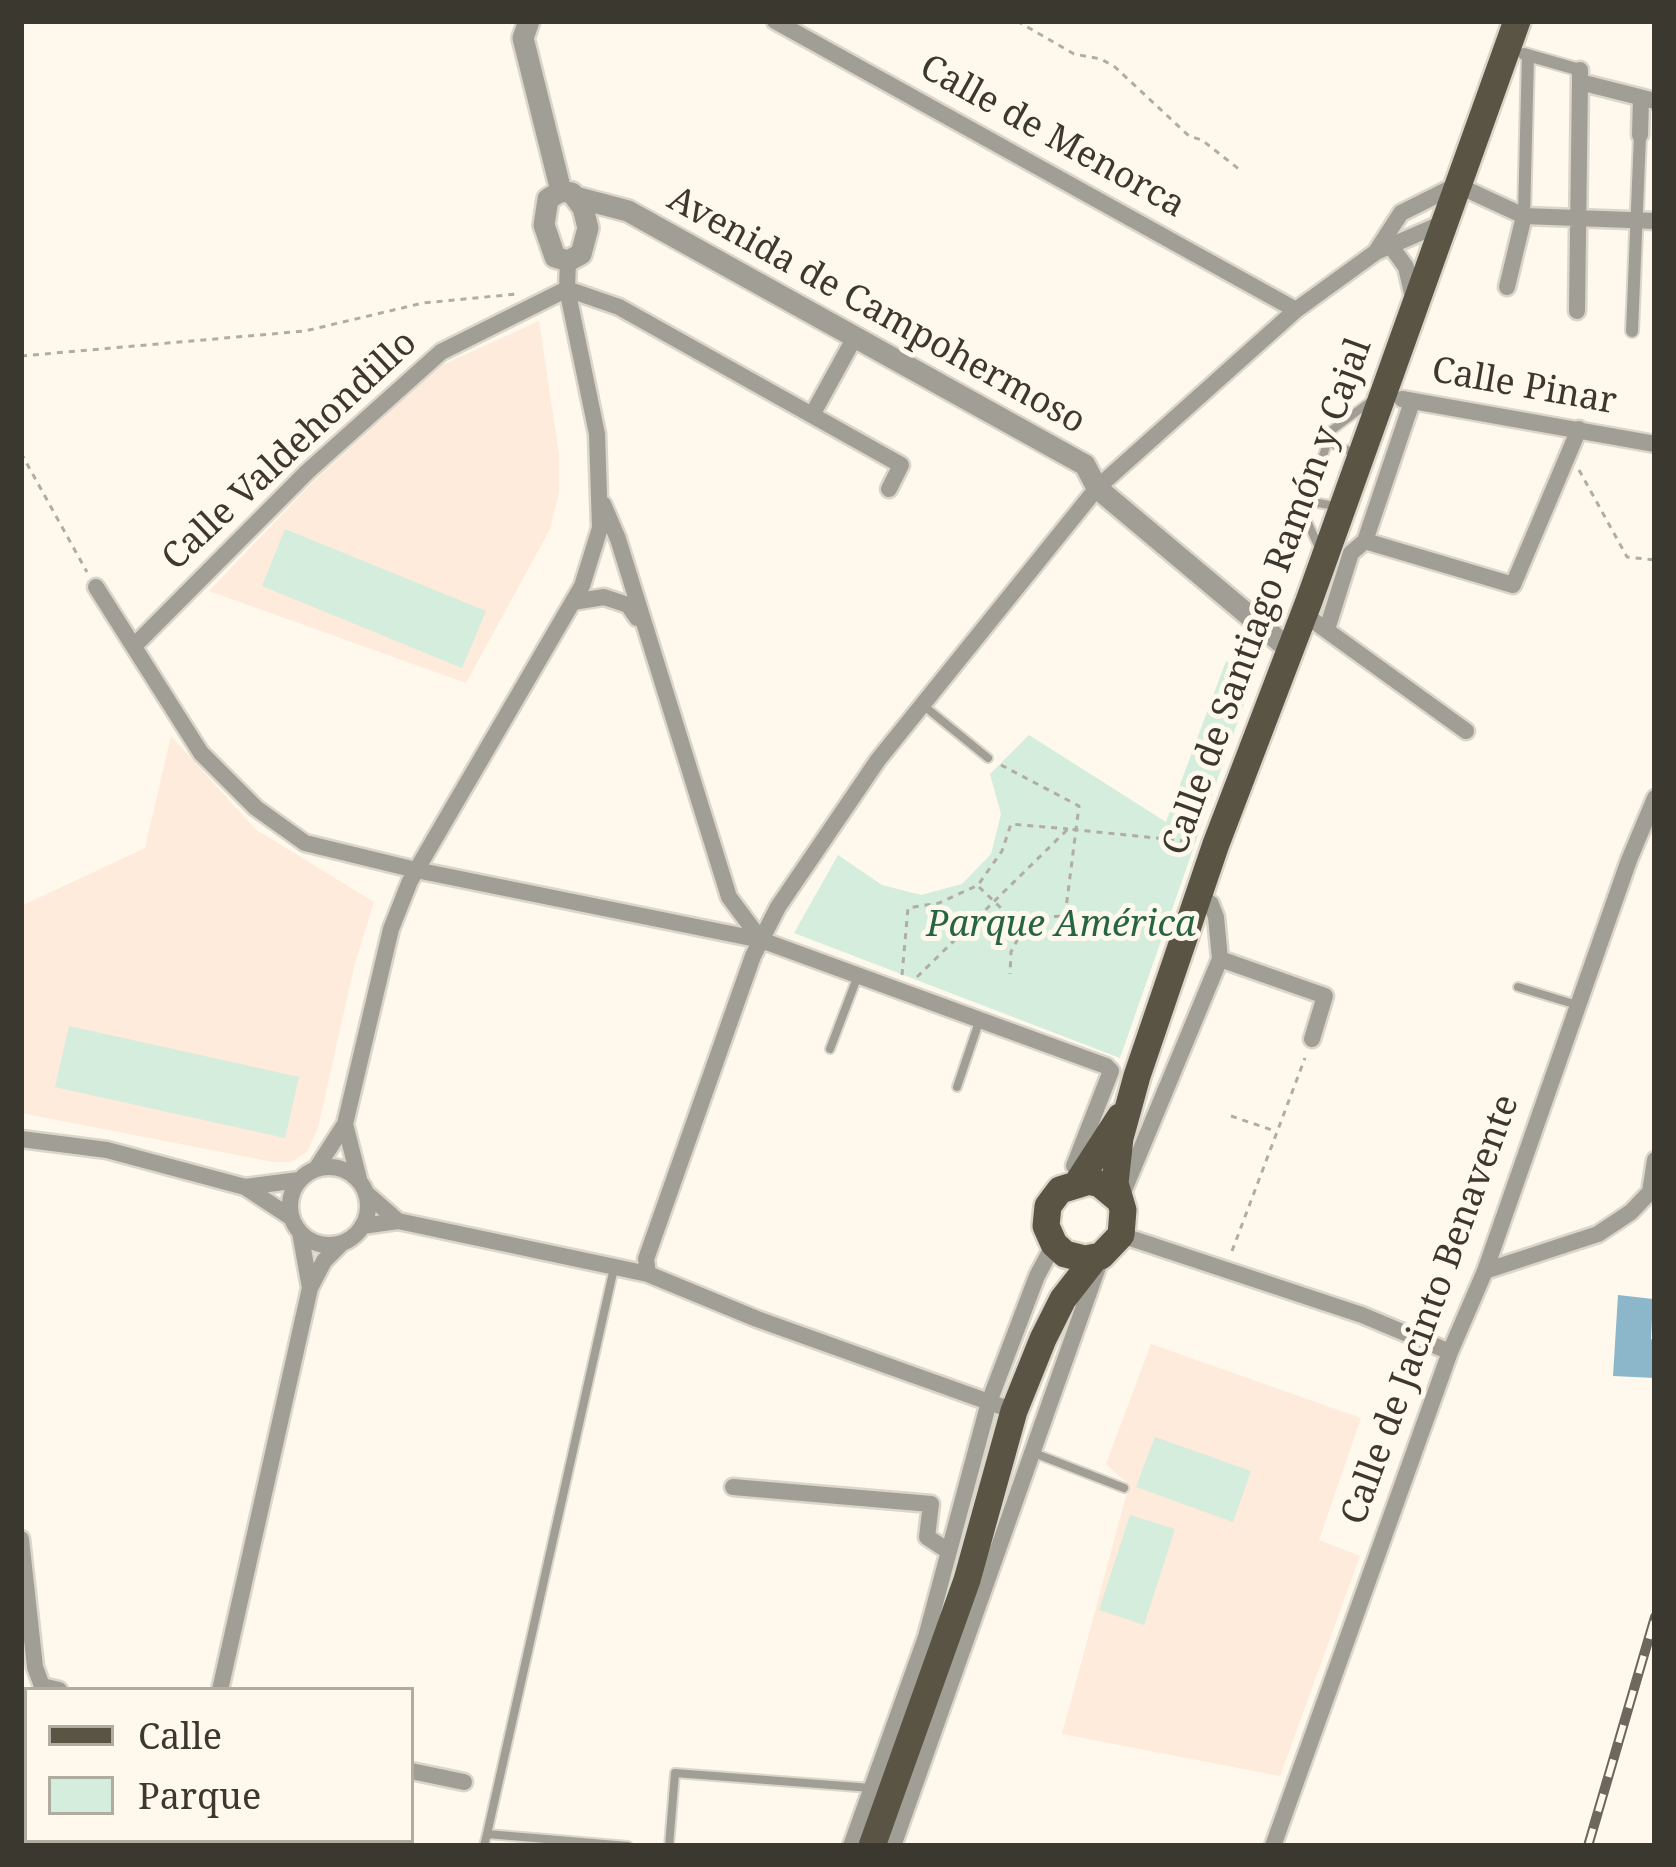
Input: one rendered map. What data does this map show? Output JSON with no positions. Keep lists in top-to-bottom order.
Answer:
{
  "streets": {
    "main road": ["Calle de Santiago Ramón y Cajal"],
    "street": [
      "Calle de Menorca",
      "Avenida de Campohermoso",
      "Calle Pinar",
      "Calle Valdehondillo",
      "Calle de Jacinto Benavente"
    ]
  },
  "crossings": [
    ["Avenida de Campohermoso", "Calle de Santiago Ramón y Cajal"],
    ["Calle Pinar", "Calle de Santiago Ramón y Cajal"]
  ],
  "parks": ["Parque América"],
  "legend": ["Calle", "Parque"]
}
